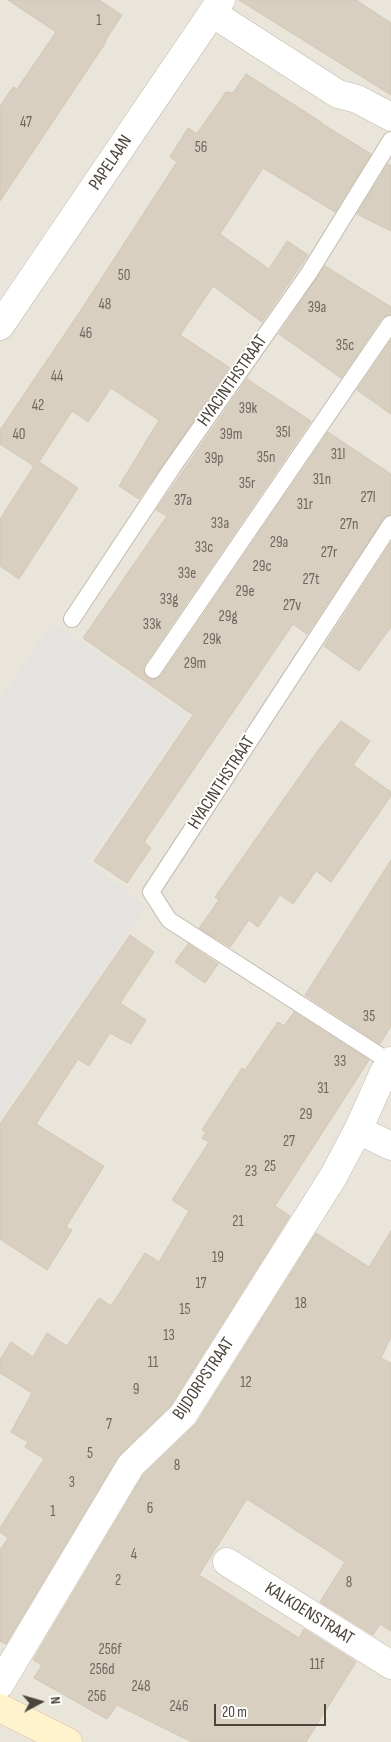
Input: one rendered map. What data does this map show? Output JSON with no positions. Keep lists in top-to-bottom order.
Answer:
{
  "streets": {
    "street": ["PAPELAAN", "BIJDORPSTRAAT", "KALKOENSTRAAT"],
    "lane": ["HYACINTHSTRAAT"]
  },
  "crossings": [
    ["HYACINTHSTRAAT", "BIJDORPSTRAAT"]
  ],
  "house_numbers": [
    "1",
    "47",
    "56",
    "50",
    "48",
    "39a",
    "46",
    "35c",
    "44",
    "42",
    "39k",
    "35l",
    "40",
    "39m",
    "31l",
    "35n",
    "39p",
    "31n",
    "35r",
    "27l",
    "37a",
    "31r",
    "33a",
    "27n",
    "29a",
    "33c",
    "27r",
    "29c",
    "33e",
    "27t",
    "29e",
    "33g",
    "27v",
    "29g",
    "33k",
    "29k",
    "29m",
    "35",
    "33",
    "31",
    "29",
    "27",
    "25",
    "23",
    "21",
    "19",
    "17",
    "18",
    "15",
    "13",
    "11",
    "12",
    "9",
    "7",
    "5",
    "8",
    "3",
    "6",
    "1",
    "4",
    "2",
    "8",
    "256f",
    "11f",
    "256d",
    "248",
    "256",
    "246"
  ],
  "scale_bar": "20 m",
  "north": "right"
}
